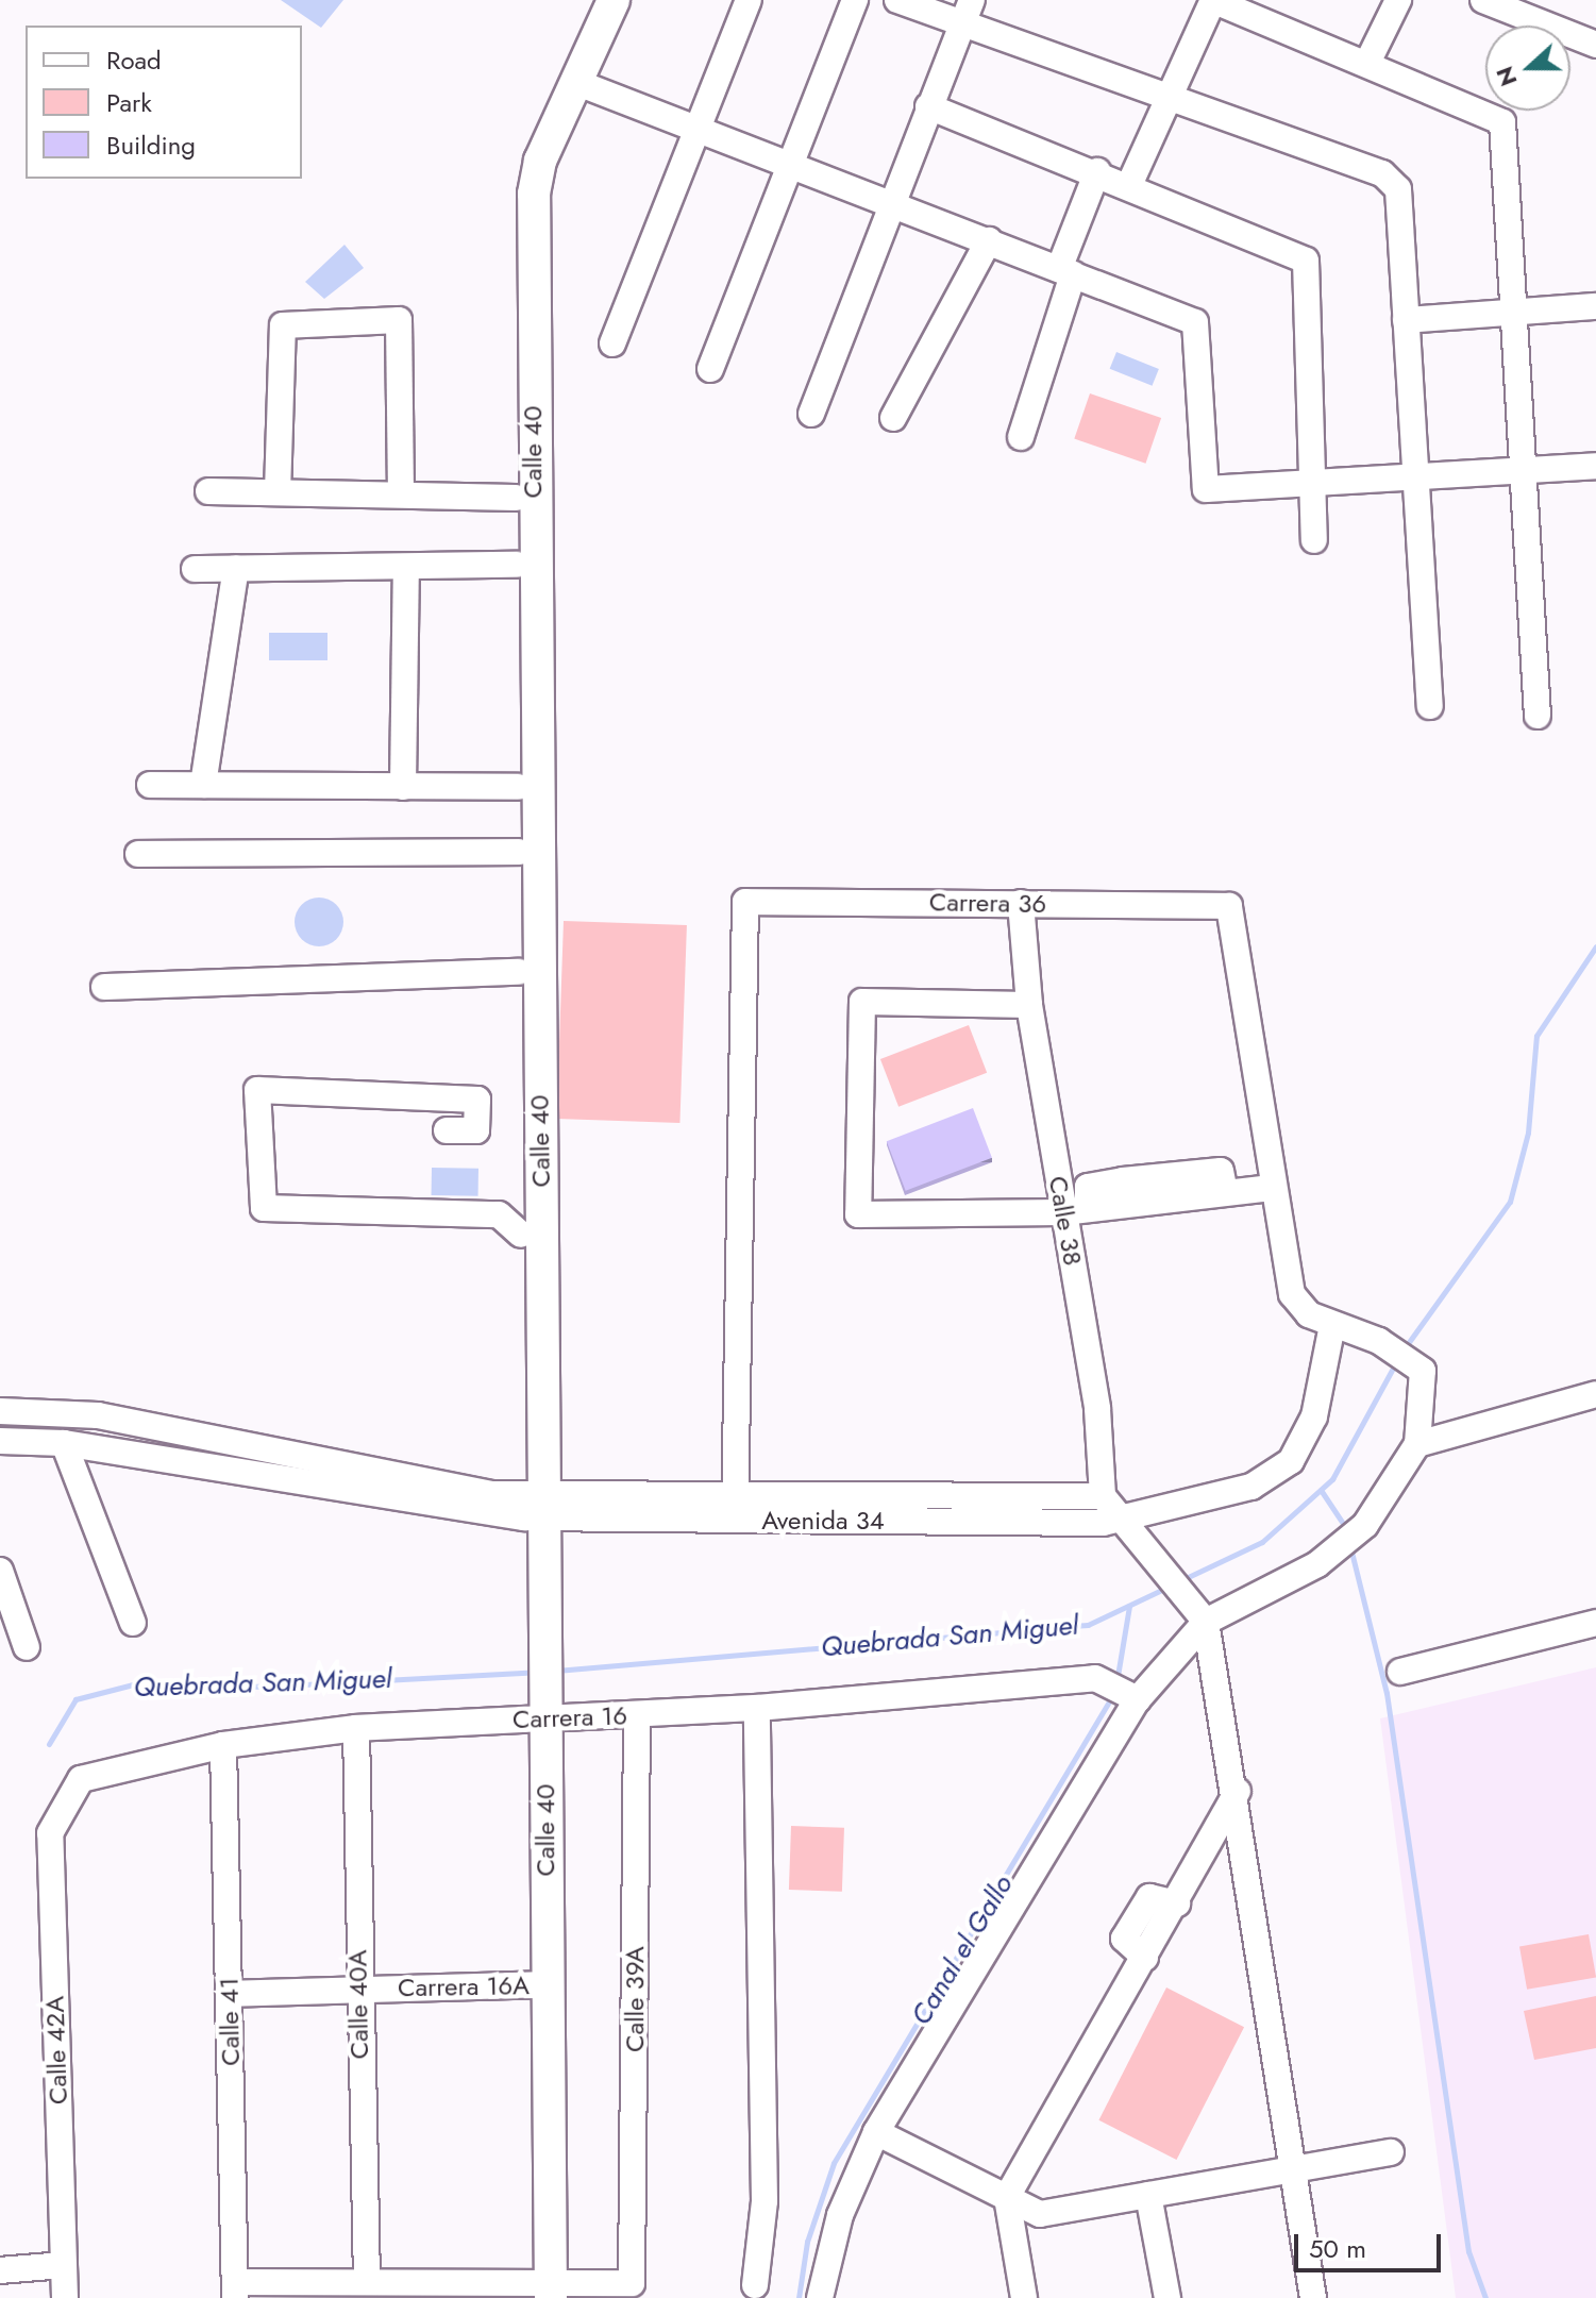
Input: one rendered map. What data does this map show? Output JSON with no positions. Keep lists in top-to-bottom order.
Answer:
{
  "streets": {
    "main road": ["Calle 40"],
    "street": [
      "Carrera 36",
      "Calle 38",
      "Avenida 34",
      "Carrera 16",
      "Carrera 16A",
      "Calle 39A",
      "Calle 40A",
      "Calle 41",
      "Calle 42A"
    ]
  },
  "crossings": [
    ["Calle 40", "Avenida 34"],
    ["Calle 40", "Carrera 16"],
    ["Calle 40", "Carrera 16A"],
    ["Calle 40", "Calle 39A"],
    ["Carrera 36", "Calle 38"],
    ["Carrera 36", "Avenida 34"],
    ["Calle 38", "Avenida 34"],
    ["Carrera 16", "Calle 39A"],
    ["Carrera 16", "Calle 40A"],
    ["Carrera 16", "Calle 41"],
    ["Carrera 16", "Calle 42A"],
    ["Carrera 16A", "Calle 40A"],
    ["Carrera 16A", "Calle 41"]
  ],
  "water": ["Quebrada San Miguel", "Canal el Gallo"],
  "legend": ["Road", "Park", "Building"],
  "scale_bar": "50 m",
  "north": "left"
}
